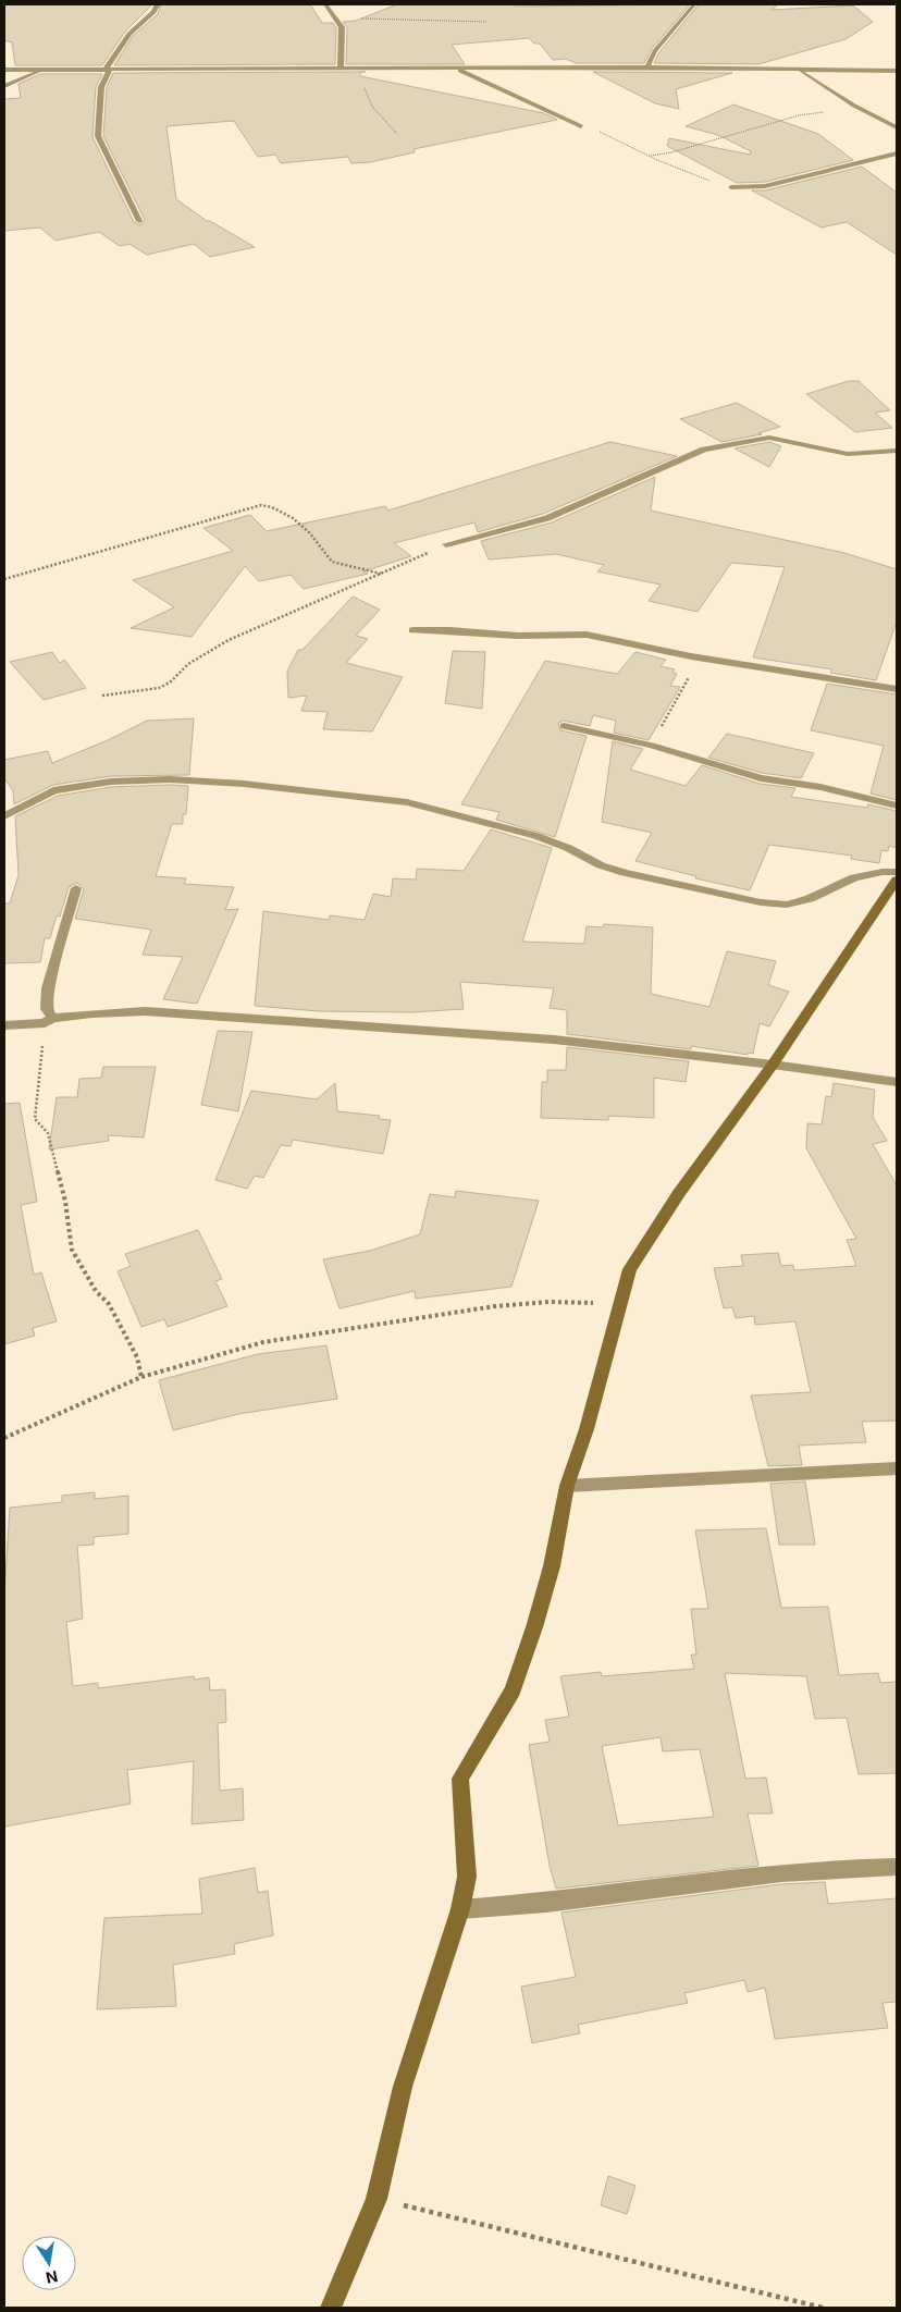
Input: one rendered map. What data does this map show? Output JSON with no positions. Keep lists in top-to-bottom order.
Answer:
{
  "north": "bottom"
}
